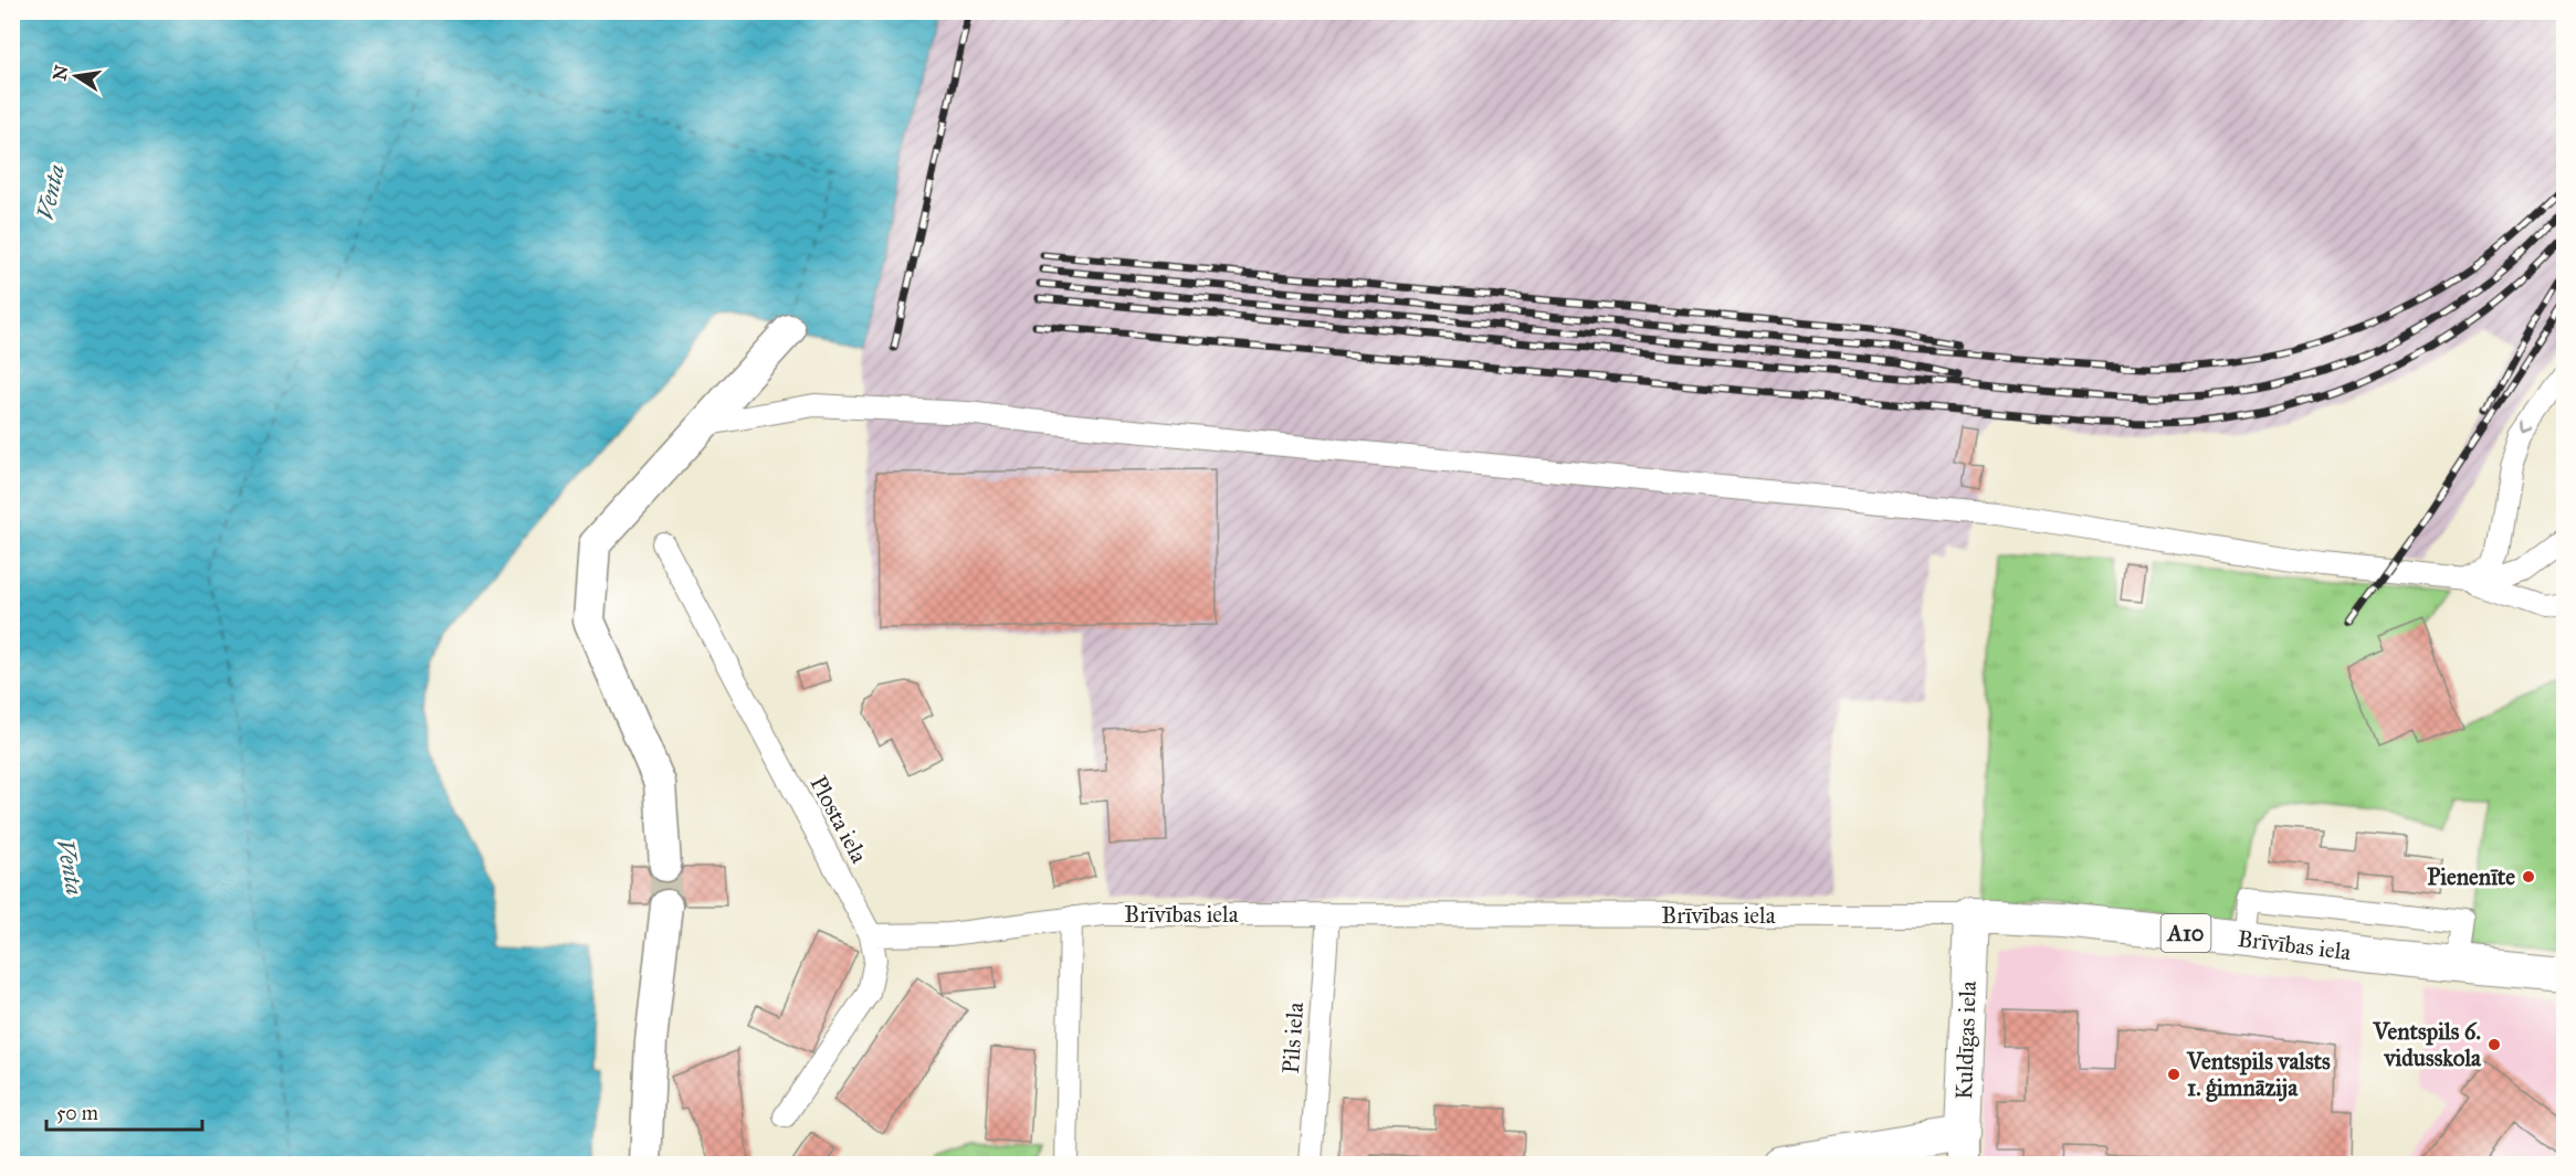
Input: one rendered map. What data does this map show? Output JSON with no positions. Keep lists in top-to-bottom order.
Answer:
{
  "streets": {
    "main road": ["Brīvības iela", "A10", "Kuldīgas iela"],
    "street": ["Plosta iela", "Pils iela"]
  },
  "crossings": [
    ["Plosta iela", "Brīvības iela"],
    ["Brīvības iela", "Pils iela"],
    ["Brīvības iela", "Kuldīgas iela"]
  ],
  "water": ["Venta"],
  "places": ["Pienenīte", "Ventspils 6. vidusskola", "Ventspils valsts 1. ģimnāzija"],
  "scale_bar": "50 m",
  "north": "left"
}
